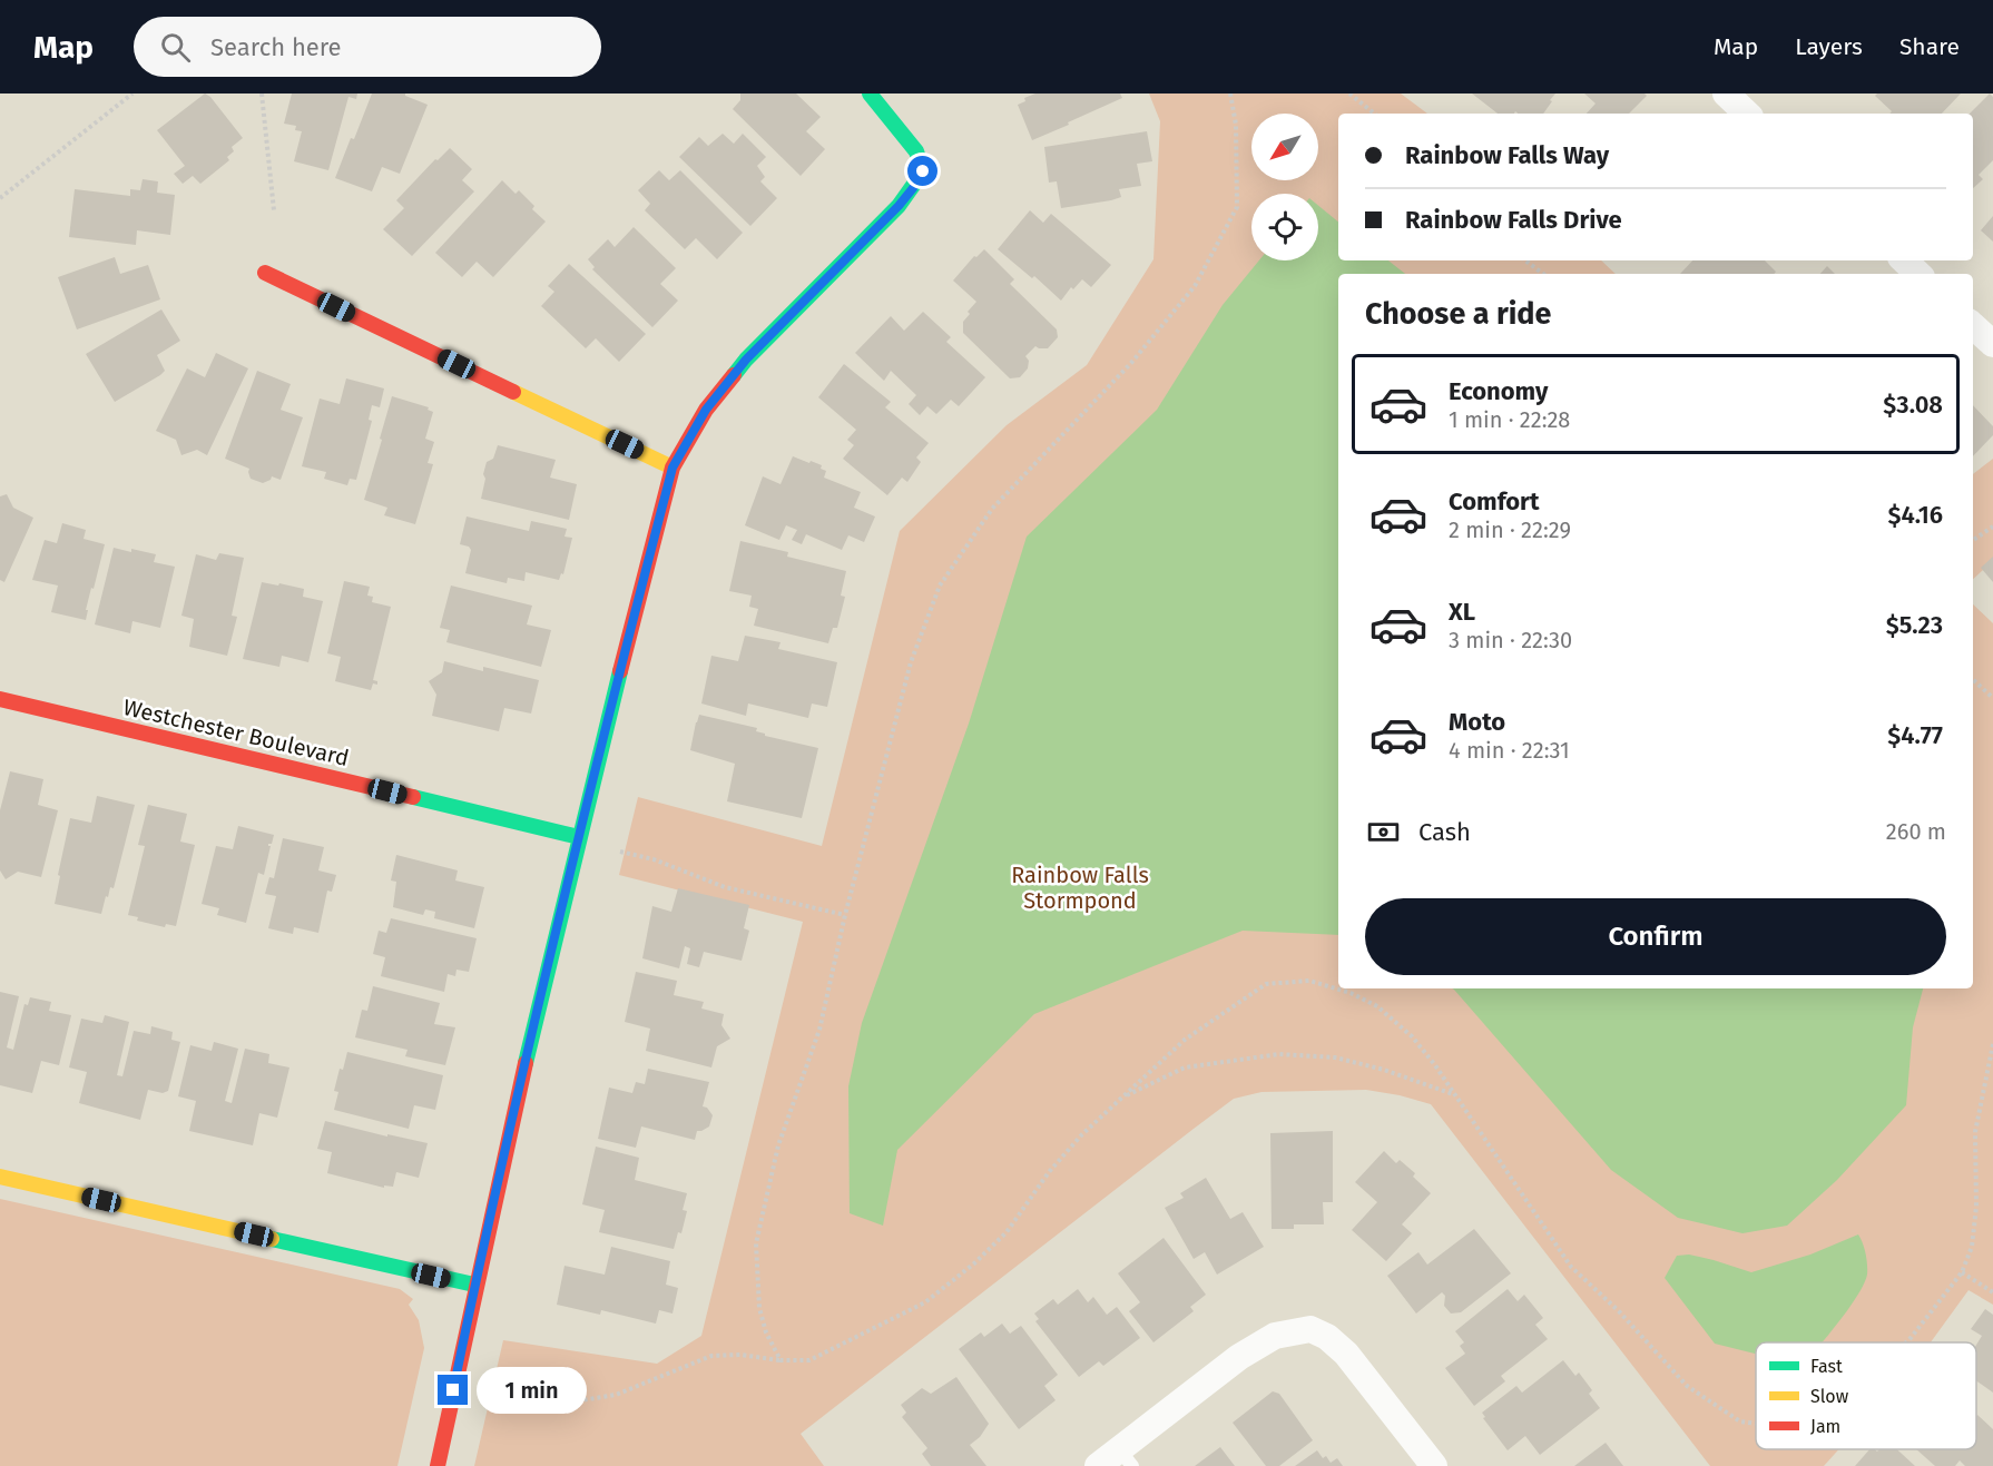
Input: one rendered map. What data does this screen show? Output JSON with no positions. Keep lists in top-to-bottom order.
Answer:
{
  "streets": {
    "street": ["Westchester Boulevard"]
  },
  "parks": ["Rainbow Falls Stormpond"],
  "legend": ["Fast", "Slow", "Jam"],
  "north": "bottom left",
  "page": {
    "header": "Map",
    "search": "Search here",
    "nav": ["Map", "Layers", "Share"],
    "banner": ["Rainbow Falls Way", "Rainbow Falls Drive"],
    "heading": "Choose a ride",
    "list": [
      {
        "name": "Economy",
        "note": "1 min · 22:28",
        "value": "$3.08"
      },
      {
        "name": "Comfort",
        "note": "2 min · 22:29",
        "value": "$4.16"
      },
      {
        "name": "XL",
        "note": "3 min · 22:30",
        "value": "$5.23"
      },
      {
        "name": "Moto",
        "note": "4 min · 22:31",
        "value": "$4.77"
      }
    ],
    "pay": ["Cash", "260 m"],
    "buttons": "Confirm",
    "bubble": "1 min"
  }
}
